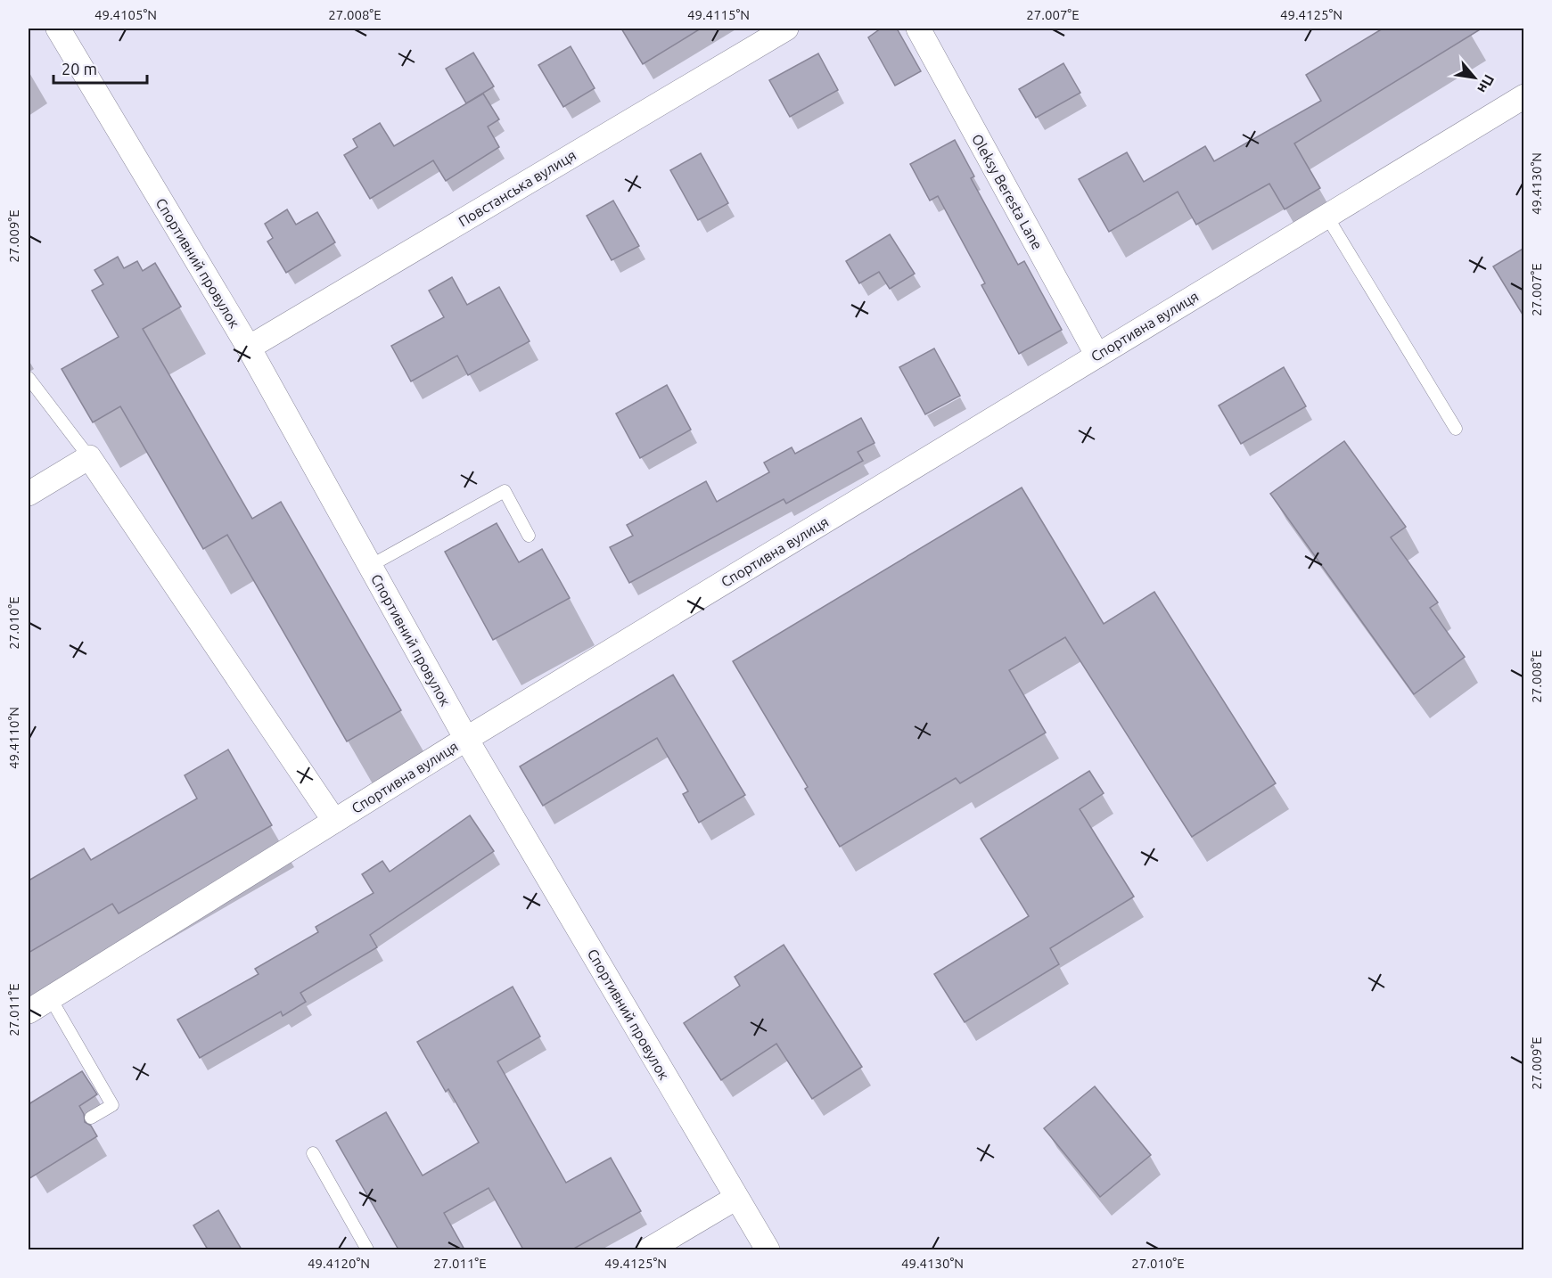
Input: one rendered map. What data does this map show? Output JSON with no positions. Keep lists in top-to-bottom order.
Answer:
{
  "streets": {
    "street": [
      "Повстанська вулиця",
      "Oleksy Beresta Lane",
      "Спортивний провулок",
      "Спортивна вулиця"
    ]
  },
  "crossings": [
    ["Повстанська вулиця", "Спортивний провулок"],
    ["Oleksy Beresta Lane", "Спортивна вулиця"],
    ["Спортивний провулок", "Спортивна вулиця"]
  ],
  "scale_bar": "20 m",
  "north": "bottom right",
  "coordinates": [
    "49.4105°N",
    "27.008°E",
    "49.4115°N",
    "27.007°E",
    "49.4125°N",
    "49.4130°N",
    "27.009°E",
    "27.010°E",
    "49.4110°N",
    "27.011°E",
    "49.4120°N"
  ]
}
